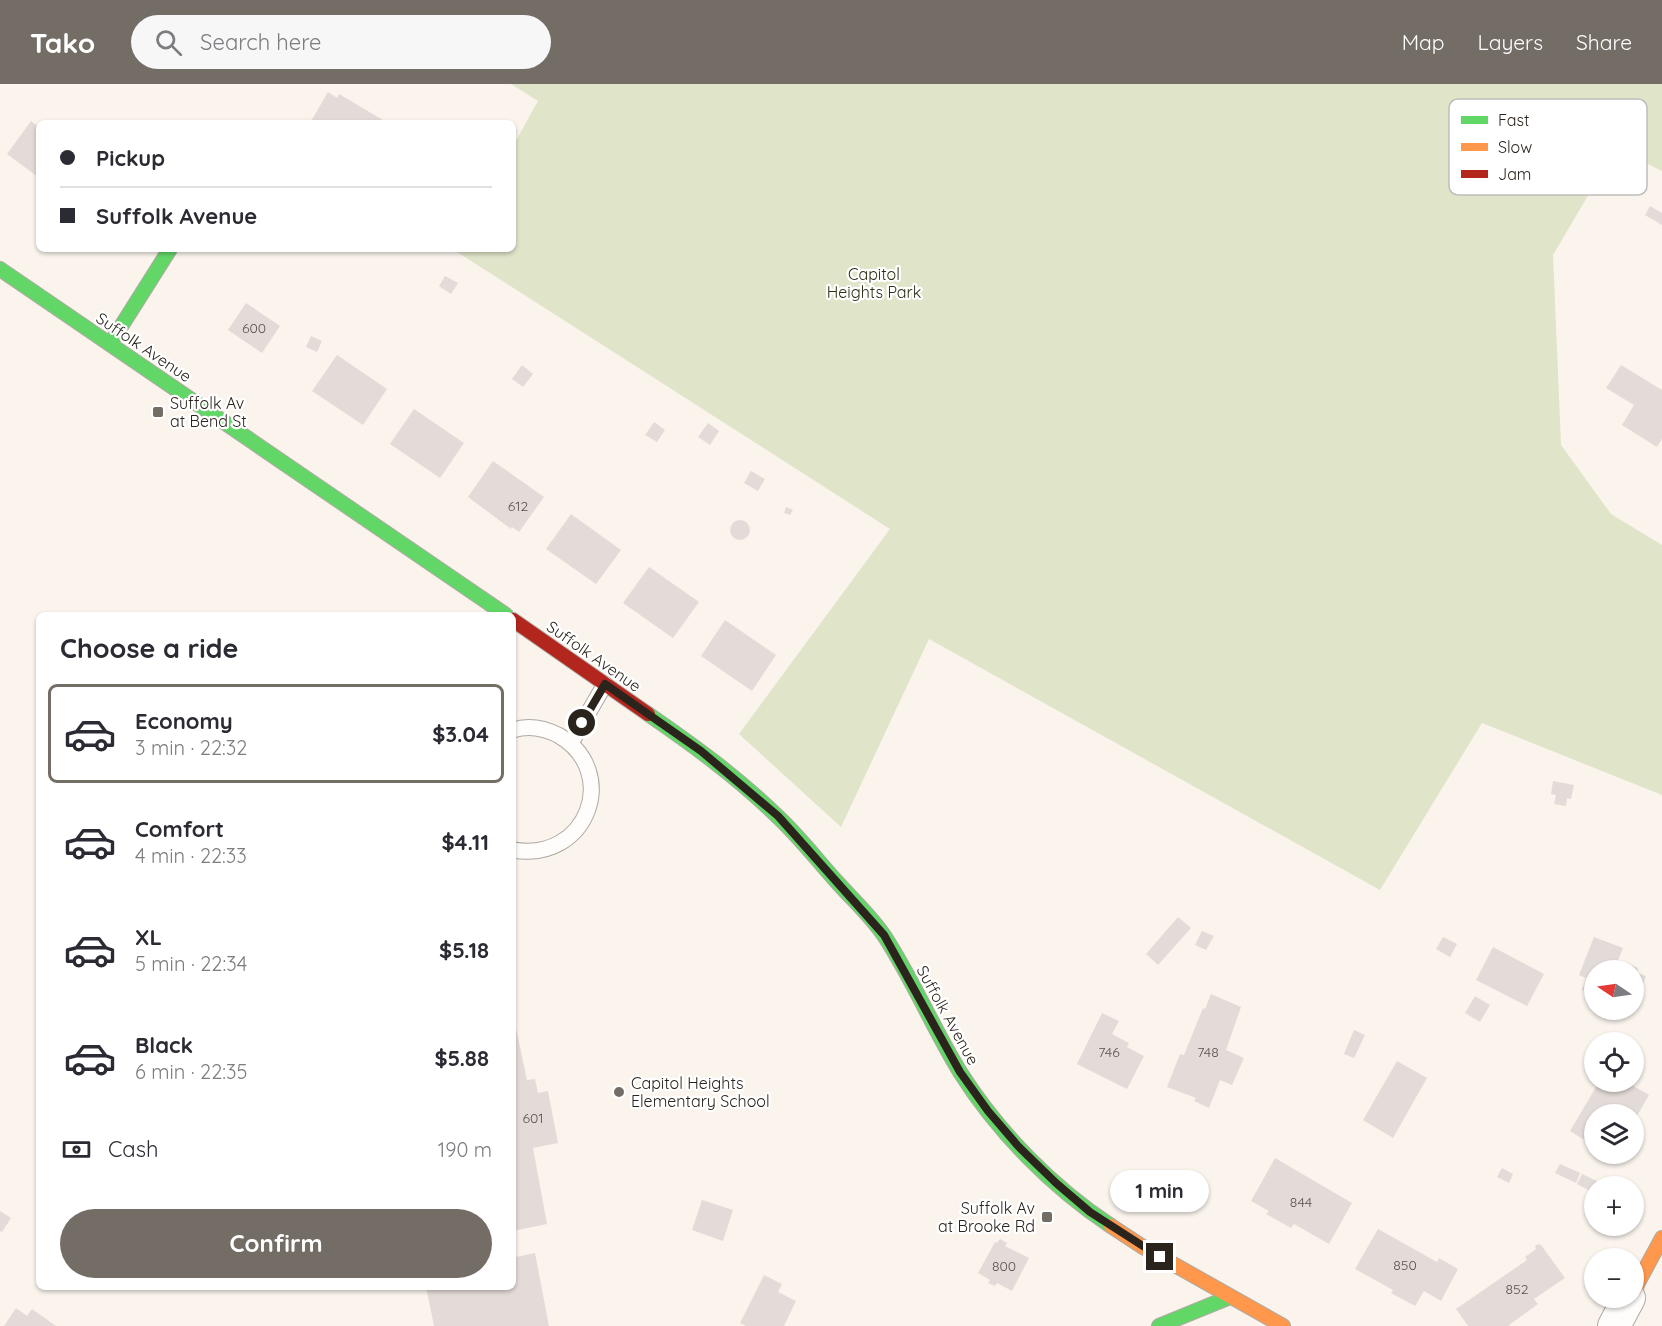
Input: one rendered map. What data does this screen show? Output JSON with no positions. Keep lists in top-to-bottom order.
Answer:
{
  "streets": {
    "street": ["Suffolk Avenue"]
  },
  "parks": ["Capitol Heights Park"],
  "places": {
    "transit": ["Suffolk Av at Bend St", "Suffolk Av at Brooke Rd"],
    "other": ["Capitol Heights Elementary School"]
  },
  "house_numbers": [
    "600",
    "612",
    "746",
    "748",
    "601",
    "844",
    "850",
    "800",
    "852"
  ],
  "legend": ["Fast", "Slow", "Jam"],
  "north": "left",
  "page": {
    "header": "Tako",
    "search": "Search here",
    "nav": ["Map", "Layers", "Share"],
    "banner": ["Pickup", "Suffolk Avenue"],
    "heading": "Choose a ride",
    "list": [
      {
        "name": "Economy",
        "note": "3 min · 22:32",
        "value": "$3.04"
      },
      {
        "name": "Comfort",
        "note": "4 min · 22:33",
        "value": "$4.11"
      },
      {
        "name": "XL",
        "note": "5 min · 22:34",
        "value": "$5.18"
      },
      {
        "name": "Black",
        "note": "6 min · 22:35",
        "value": "$5.88"
      }
    ],
    "map_buttons": ["+", "−"],
    "pay": ["Cash", "190 m"],
    "bubble": "1 min",
    "buttons": "Confirm"
  }
}
